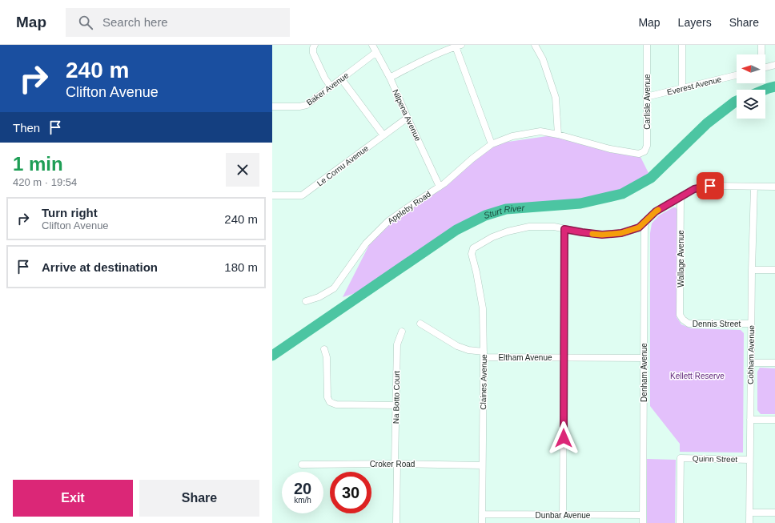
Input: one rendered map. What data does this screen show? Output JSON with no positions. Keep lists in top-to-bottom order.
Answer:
{
  "streets": {
    "street": [
      "Everest Avenue",
      "Baker Avenue",
      "Carlisle Avenue",
      "Nilpena Avenue",
      "Le Cornu Avenue",
      "Appleby Road",
      "Wallage Avenue",
      "Dennis Street",
      "Cobham Avenue",
      "Eltham Avenue",
      "Denham Avenue",
      "Claines Avenue",
      "Na Botto Court",
      "Quinn Street",
      "Croker Road",
      "Dunbar Avenue"
    ]
  },
  "crossings": [
    ["Everest Avenue", "Carlisle Avenue"],
    ["Baker Avenue", "Nilpena Avenue"],
    ["Carlisle Avenue", "Appleby Road"],
    ["Nilpena Avenue", "Le Cornu Avenue"],
    ["Nilpena Avenue", "Appleby Road"],
    ["Wallage Avenue", "Dennis Street"],
    ["Dennis Street", "Cobham Avenue"],
    ["Cobham Avenue", "Quinn Street"],
    ["Eltham Avenue", "Denham Avenue"],
    ["Eltham Avenue", "Claines Avenue"],
    ["Denham Avenue", "Dunbar Avenue"],
    ["Claines Avenue", "Croker Road"],
    ["Claines Avenue", "Dunbar Avenue"],
    ["Na Botto Court", "Croker Road"]
  ],
  "water": ["Sturt River"],
  "parks": ["Kellett Reserve"],
  "north": "left",
  "page": {
    "header": "Map",
    "search": "Search here",
    "nav": ["Map", "Layers", "Share"],
    "turn": ["240 m", "Clifton Avenue"],
    "then": "Then",
    "heading": ["1 min", "420 m · 19:54"],
    "list": [
      {
        "name": "Turn right",
        "note": "Clifton Avenue",
        "value": "240 m"
      },
      {
        "name": "Arrive at destination",
        "value": "180 m"
      }
    ],
    "speed": "20 km/h",
    "limit": "30",
    "buttons": ["Exit", "Share"]
  }
}
